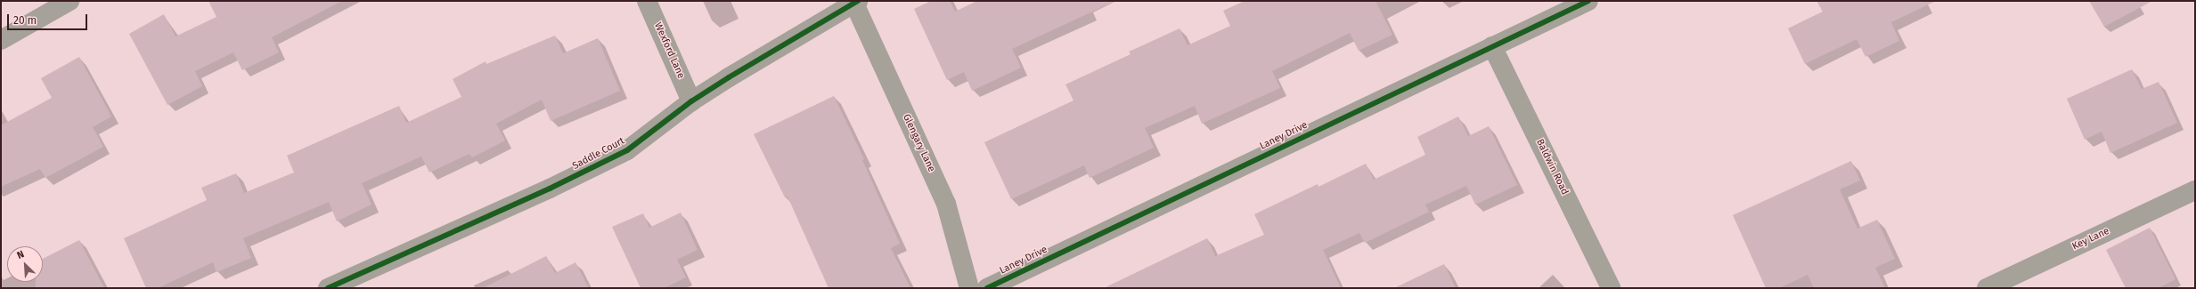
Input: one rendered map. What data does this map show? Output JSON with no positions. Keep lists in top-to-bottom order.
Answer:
{
  "streets": {
    "street": [
      "Wexford Lane",
      "Laney Drive",
      "Glengary Lane",
      "Saddle Court",
      "Baldwin Road",
      "Key Lane"
    ]
  },
  "crossings": [
    ["Wexford Lane", "Saddle Court"],
    ["Laney Drive", "Baldwin Road"],
    ["Glengary Lane", "Saddle Court"]
  ],
  "scale_bar": "20 m",
  "north": "top left"
}
